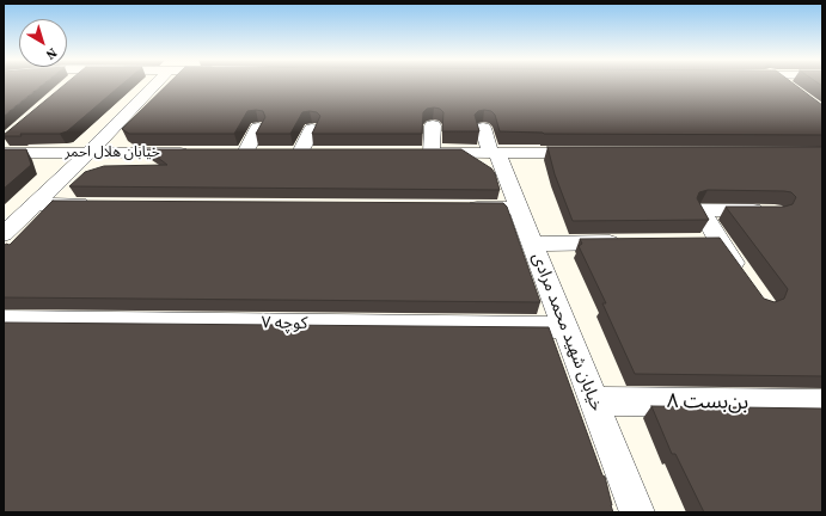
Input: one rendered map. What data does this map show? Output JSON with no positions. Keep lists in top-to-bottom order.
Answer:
{
  "streets": {
    "street": [
      "خیابان هلال احمر",
      "کوچه ۷",
      "خیابان شهید محمد مرادی",
      "بن‌بست ۸"
    ]
  },
  "crossings": [
    ["کوچه ۷", "خیابان شهید محمد مرادی"],
    ["خیابان شهید محمد مرادی", "بن‌بست ۸"]
  ],
  "north": "bottom right"
}
